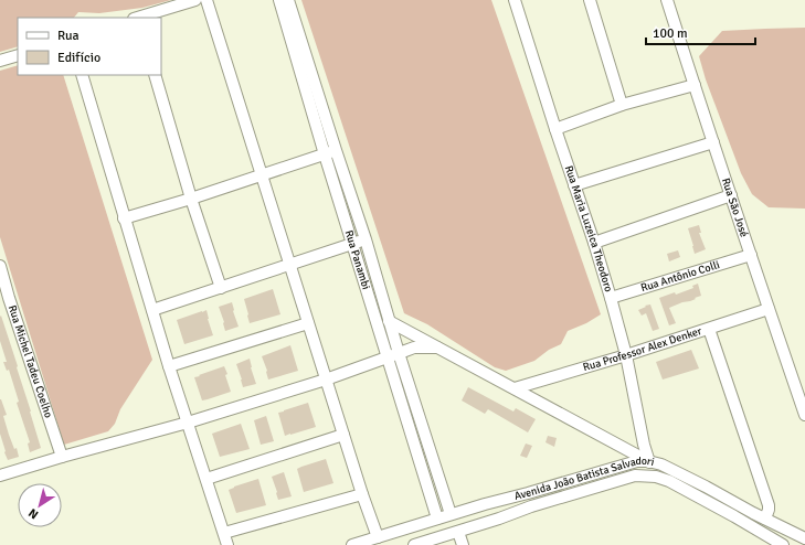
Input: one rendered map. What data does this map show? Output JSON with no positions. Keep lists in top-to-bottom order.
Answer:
{
  "streets": {
    "street": [
      "Rua São José",
      "Rua Maria Luzeica Theodoro",
      "Rua Panambi",
      "Rua Antônio Colli",
      "Rua Professor Alex Denker",
      "Rua Michel Tadeu Coelho",
      "Avenida João Batista Salvadori"
    ]
  },
  "crossings": [
    ["Rua São José", "Rua Antônio Colli"],
    ["Rua São José", "Rua Professor Alex Denker"],
    ["Rua Maria Luzeica Theodoro", "Rua Antônio Colli"],
    ["Rua Maria Luzeica Theodoro", "Rua Professor Alex Denker"],
    ["Rua Maria Luzeica Theodoro", "Avenida João Batista Salvadori"],
    ["Rua Panambi", "Avenida João Batista Salvadori"]
  ],
  "legend": ["Rua", "Edifício"],
  "scale_bar": "100 m",
  "north": "bottom left"
}
